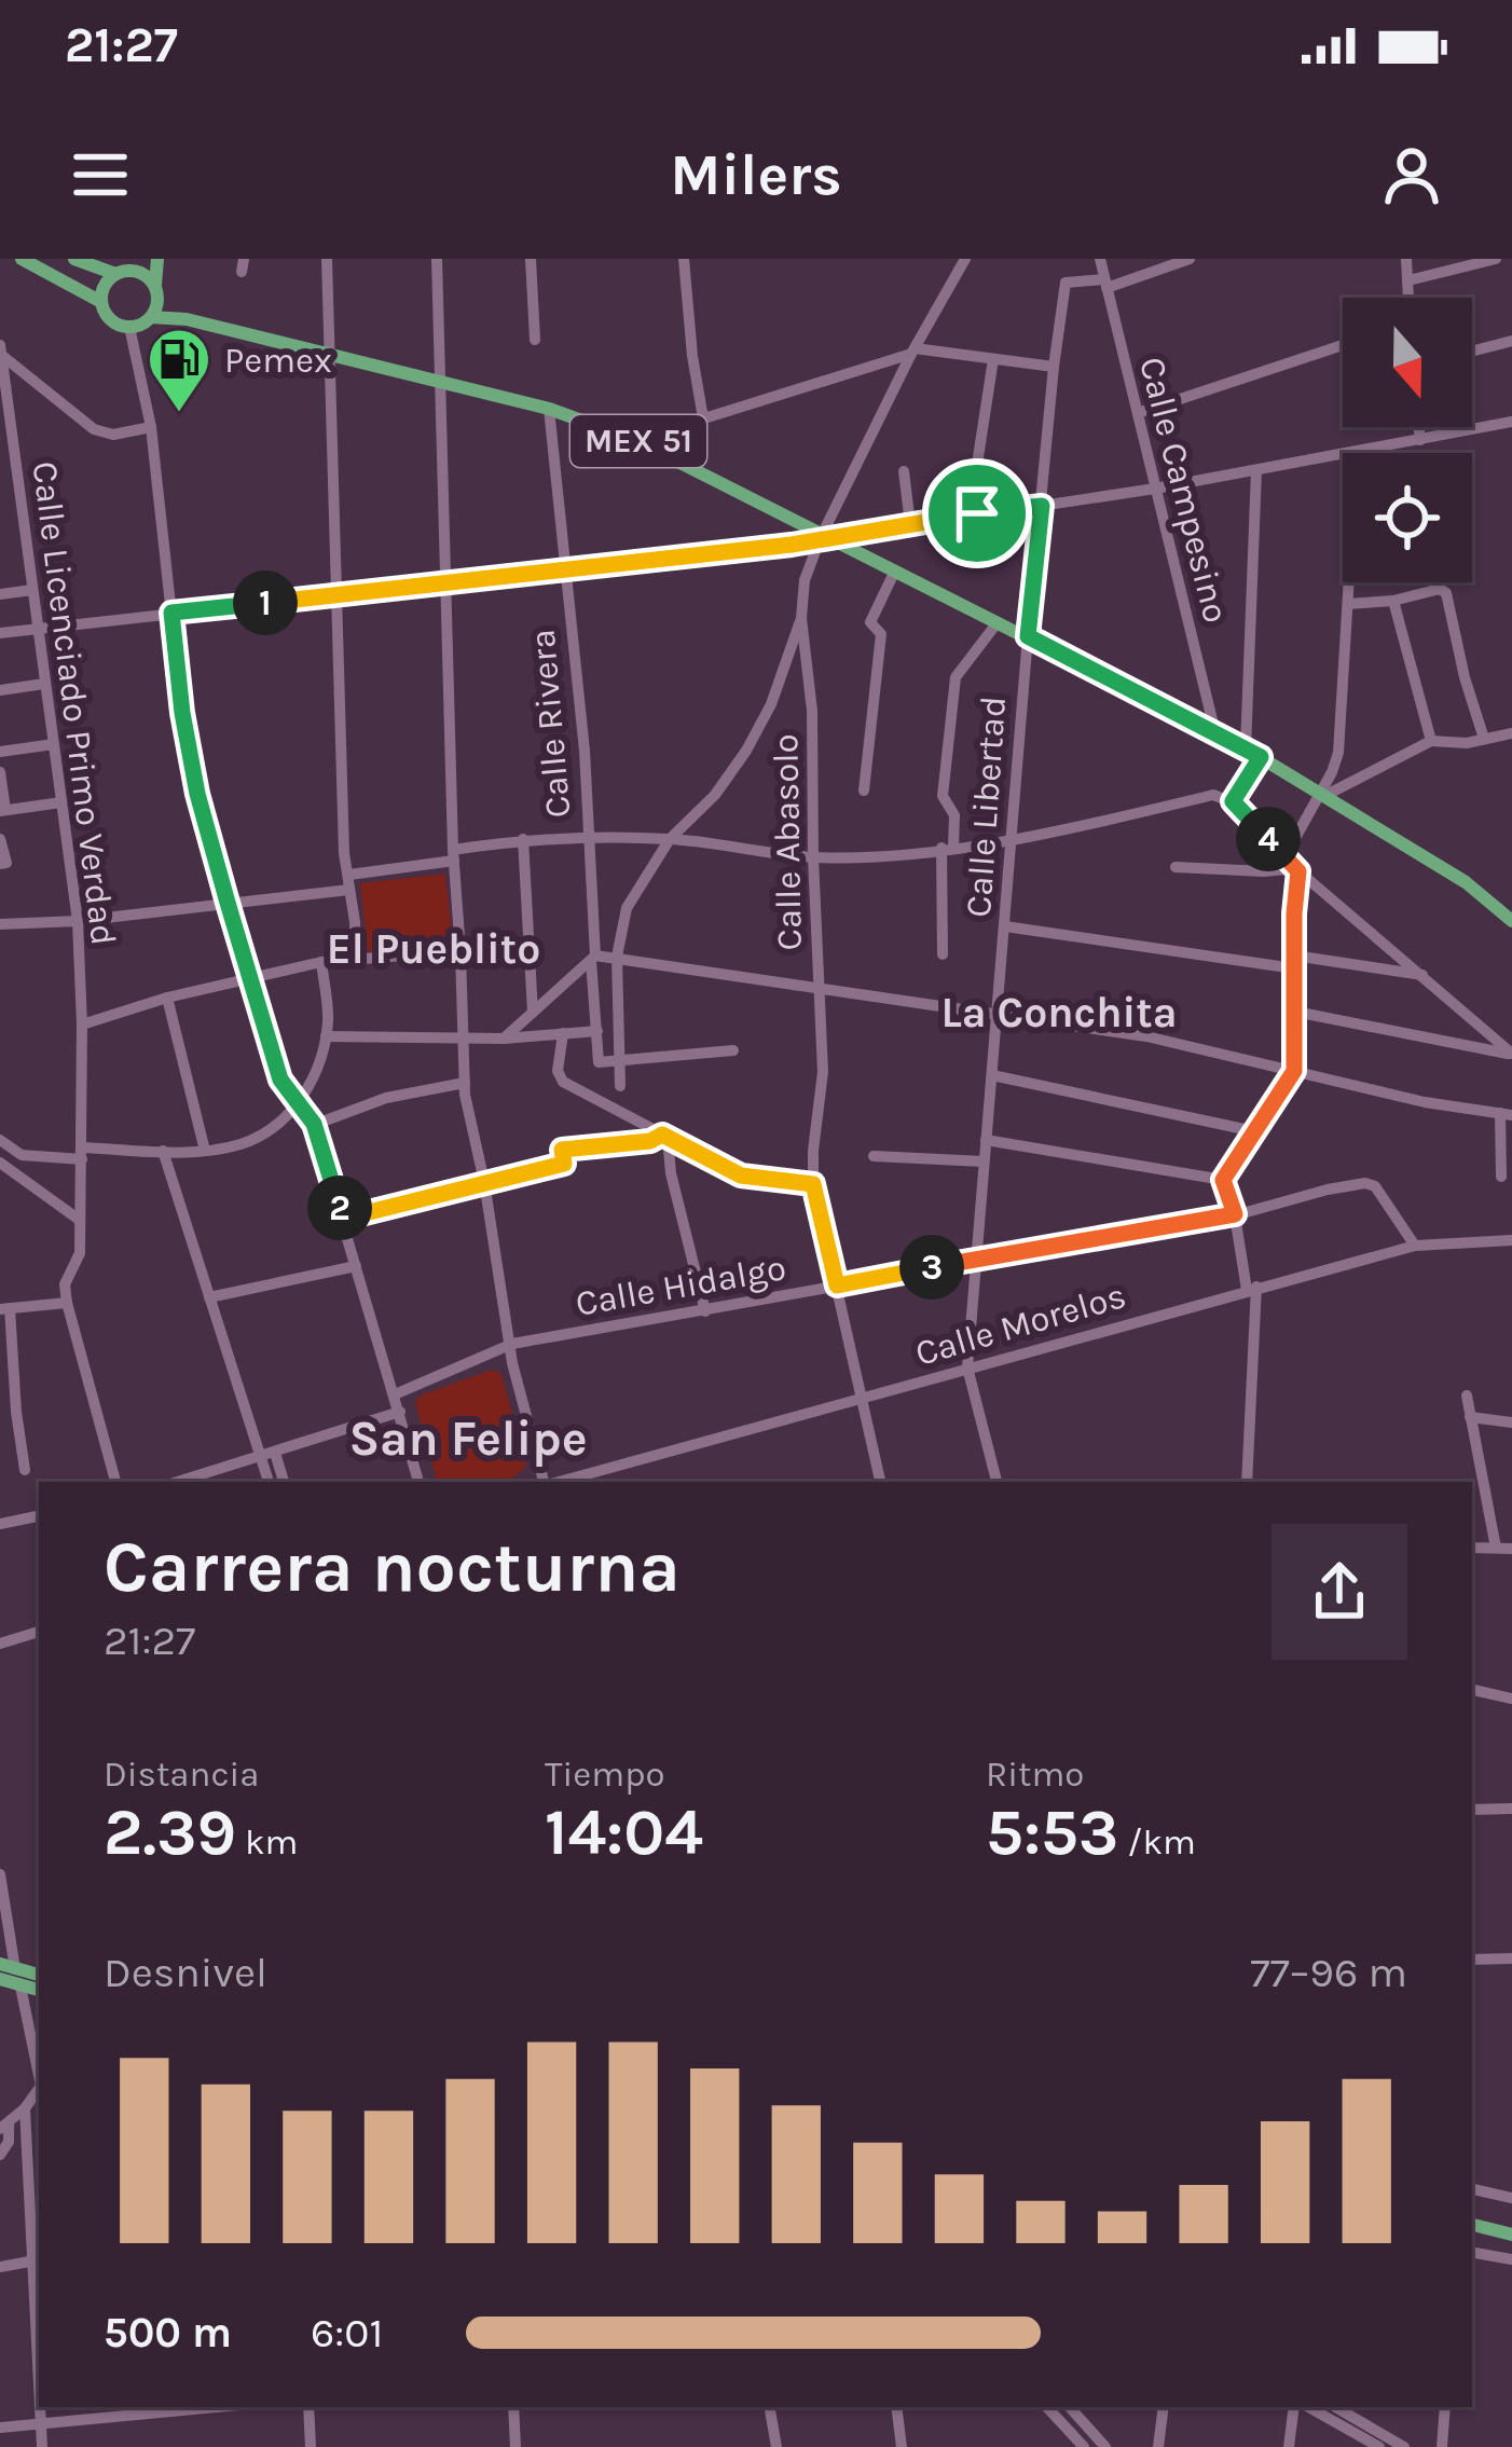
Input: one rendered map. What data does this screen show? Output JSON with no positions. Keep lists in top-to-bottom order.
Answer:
{
  "streets": {
    "main road": ["MEX 51"],
    "street": [
      "Calle Campesino",
      "Calle Licenciado Primo Verdad",
      "Calle Rivera",
      "Calle Libertad",
      "Calle Abasolo",
      "Calle Hidalgo",
      "Calle Morelos"
    ]
  },
  "crossings": [
    ["MEX 51", "Calle Campesino"],
    ["MEX 51", "Calle Rivera"],
    ["MEX 51", "Calle Libertad"],
    ["MEX 51", "Calle Abasolo"],
    ["Calle Campesino", "Calle Libertad"],
    ["Calle Libertad", "Calle Hidalgo"],
    ["Calle Libertad", "Calle Morelos"],
    ["Calle Abasolo", "Calle Hidalgo"],
    ["Calle Abasolo", "Calle Morelos"],
    ["Calle Hidalgo", "Calle Morelos"]
  ],
  "districts": ["El Pueblito", "La Conchita", "San Felipe"],
  "places": {
    "fuel station": ["Pemex"]
  },
  "north": "bottom",
  "page": {
    "status": "21:27",
    "header": "Milers",
    "pins": [
      "1",
      "4",
      "2",
      "3"
    ],
    "heading": ["Carrera nocturna", "21:27"],
    "stats": [
      ["Distancia", "2.39 km"],
      ["Tiempo", "14:04"],
      ["Ritmo", "5:53 /km"]
    ],
    "chart": ["Desnivel", "77–96 m"],
    "list": [
      {
        "name": "500 m",
        "note": "6:01"
      }
    ]
  }
}
